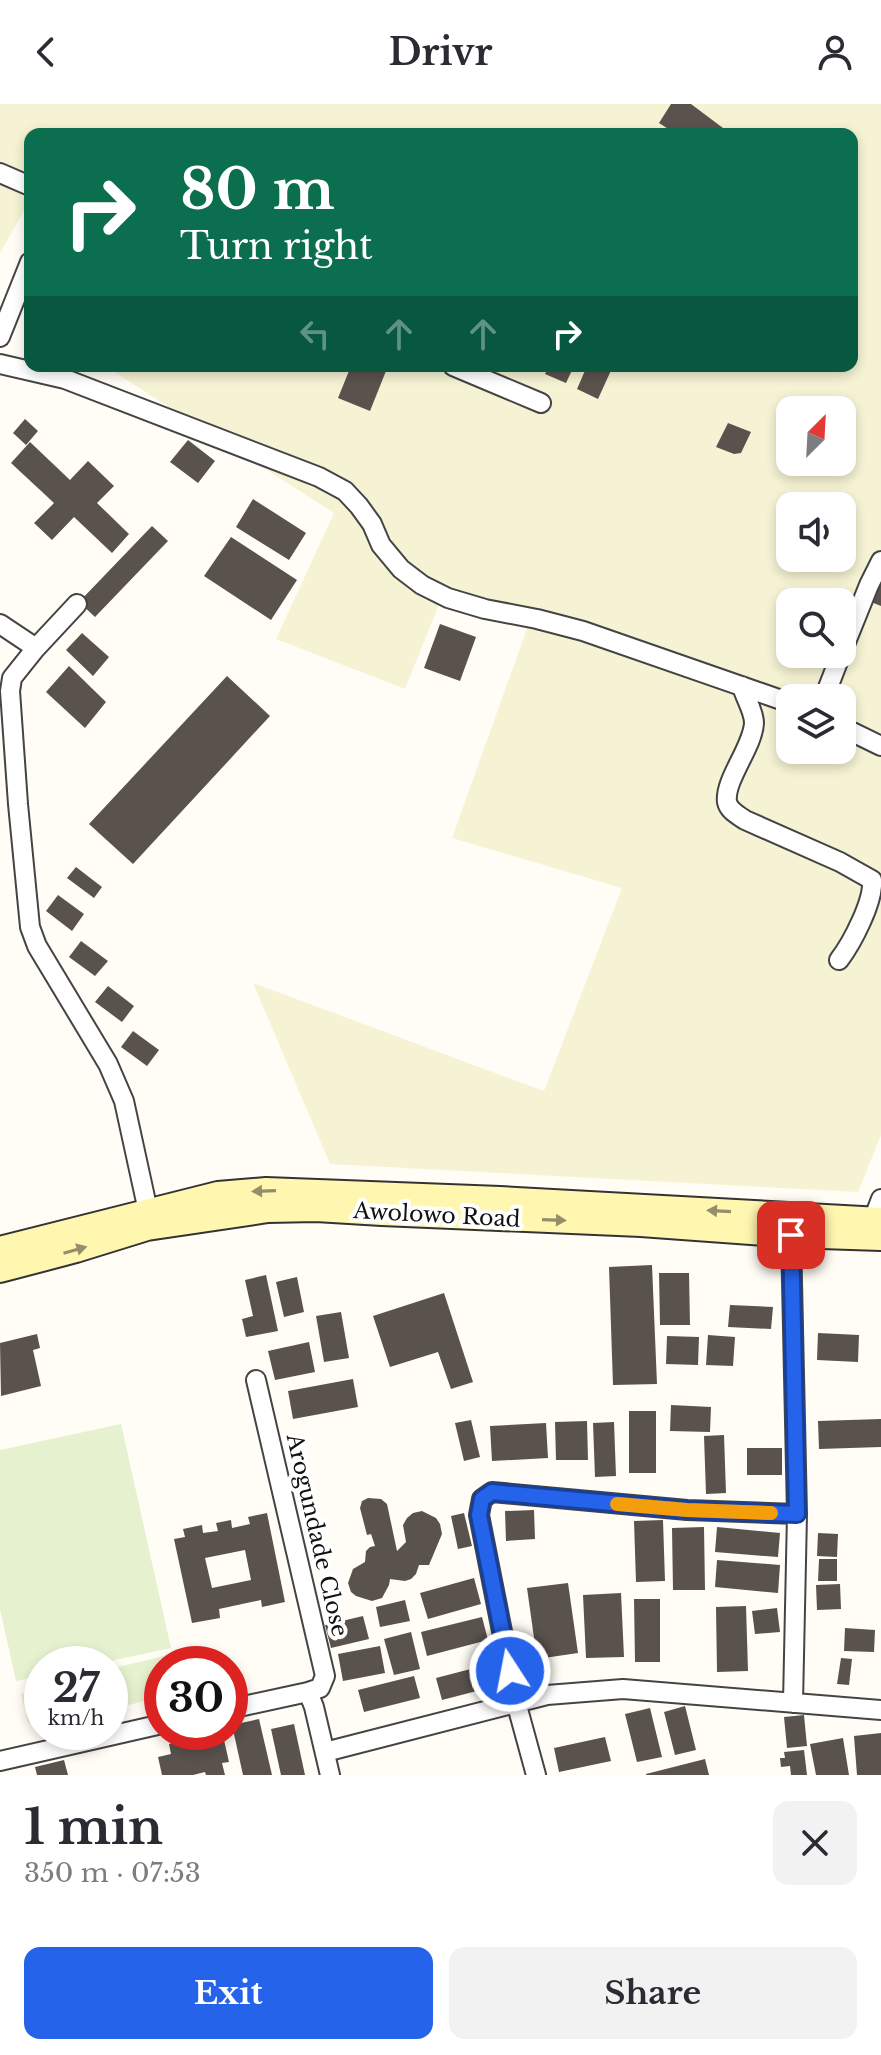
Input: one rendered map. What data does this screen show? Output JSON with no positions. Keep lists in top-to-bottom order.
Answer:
{
  "streets": {
    "main road": ["Awolowo Road"],
    "street": ["Arogundade Close"]
  },
  "north": "top right",
  "page": {
    "header": "Drivr",
    "turn": ["80 m", "Turn right"],
    "speed": "27 km/h",
    "limit": "30",
    "heading": ["1 min", "350 m · 07:53"],
    "buttons": ["Exit", "Share"]
  }
}
